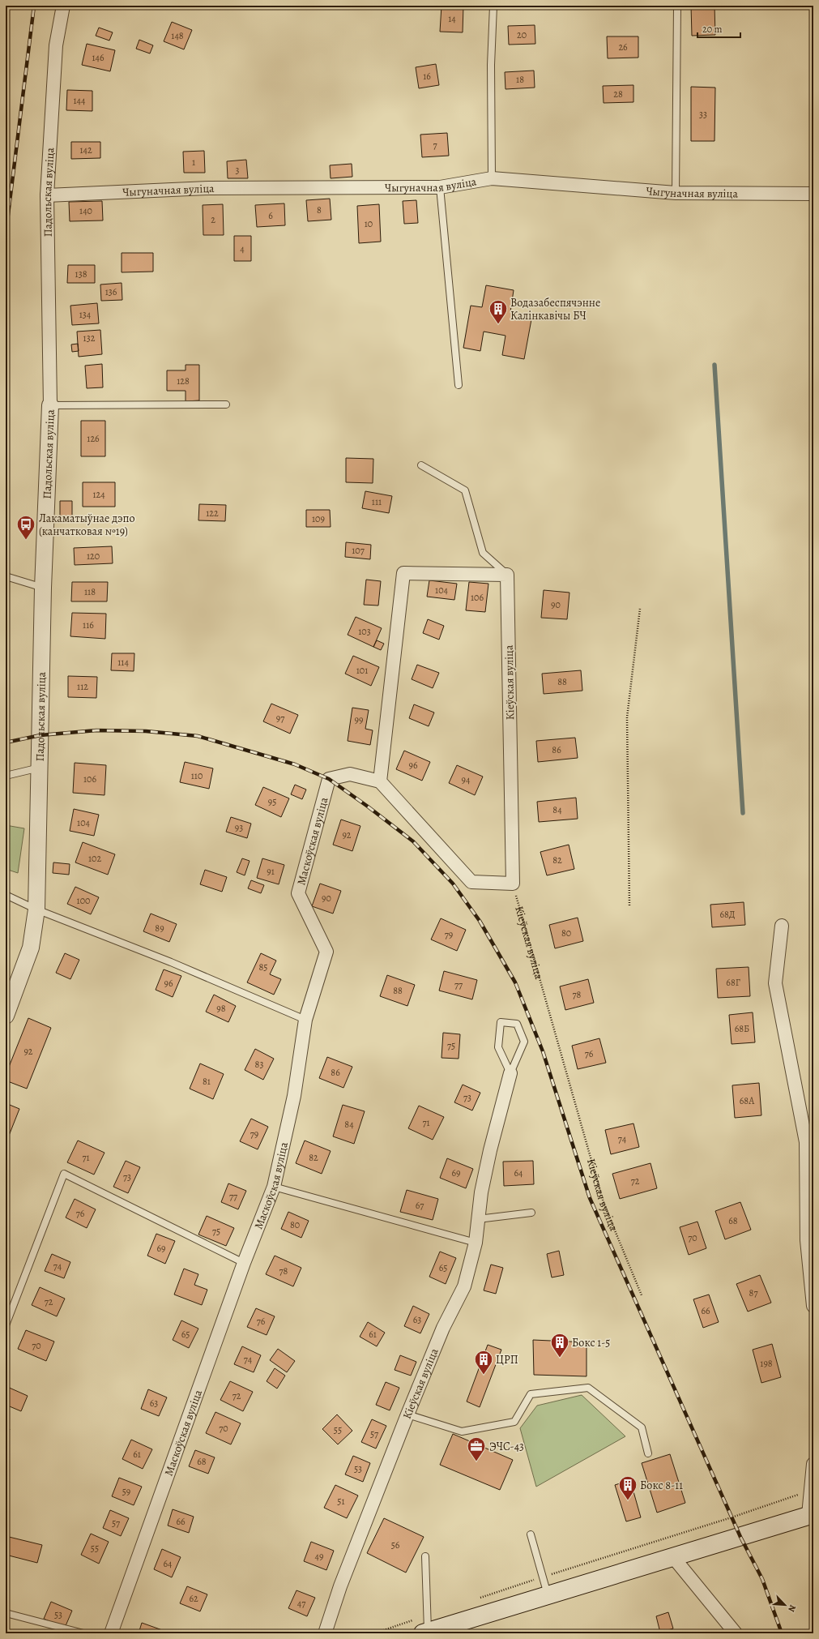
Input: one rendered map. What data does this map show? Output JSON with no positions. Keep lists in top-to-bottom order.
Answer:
{
  "streets": {
    "street": [
      "Чыгуначная вуліца",
      "Падольская вуліца",
      "Кіеўская вуліца",
      "Маскоўская вуліца"
    ]
  },
  "crossings": [
    ["Чыгуначная вуліца", "Падольская вуліца"]
  ],
  "places": {
    "building": [
      "Водазабеспячэнне Калінкавічы БЧ",
      "Бокс 1-5",
      "ЦРП",
      "Бокс 8-11"
    ],
    "bus stop": ["Лакаматыўнае дэпо (канчатковая №19)"],
    "office": ["ЭЧС-43"]
  },
  "house_numbers": [
    "14",
    "20",
    "148",
    "26",
    "146",
    "16",
    "18",
    "28",
    "144",
    "33",
    "7",
    "142",
    "1",
    "3",
    "8",
    "140",
    "6",
    "2",
    "10",
    "4",
    "138",
    "136",
    "134",
    "132",
    "128",
    "126",
    "124",
    "111",
    "122",
    "109",
    "107",
    "120",
    "104",
    "118",
    "106",
    "90",
    "116",
    "103",
    "114",
    "101",
    "88",
    "112",
    "97",
    "99",
    "86",
    "96",
    "110",
    "106",
    "94",
    "95",
    "84",
    "104",
    "93",
    "92",
    "102",
    "82",
    "91",
    "90",
    "100",
    "68Д",
    "89",
    "80",
    "79",
    "85",
    "68Г",
    "96",
    "77",
    "88",
    "78",
    "98",
    "68Б",
    "75",
    "92",
    "76",
    "83",
    "86",
    "81",
    "73",
    "68А",
    "71",
    "84",
    "79",
    "74",
    "71",
    "82",
    "69",
    "64",
    "73",
    "72",
    "77",
    "67",
    "76",
    "68",
    "80",
    "75",
    "70",
    "69",
    "74",
    "65",
    "78",
    "87",
    "72",
    "66",
    "63",
    "76",
    "65",
    "61",
    "70",
    "74",
    "198",
    "72",
    "63",
    "70",
    "55",
    "57",
    "61",
    "68",
    "53",
    "59",
    "51",
    "66",
    "57",
    "56",
    "55",
    "49",
    "64",
    "62",
    "47",
    "53"
  ],
  "scale_bar": "20 m",
  "north": "bottom right"
}
